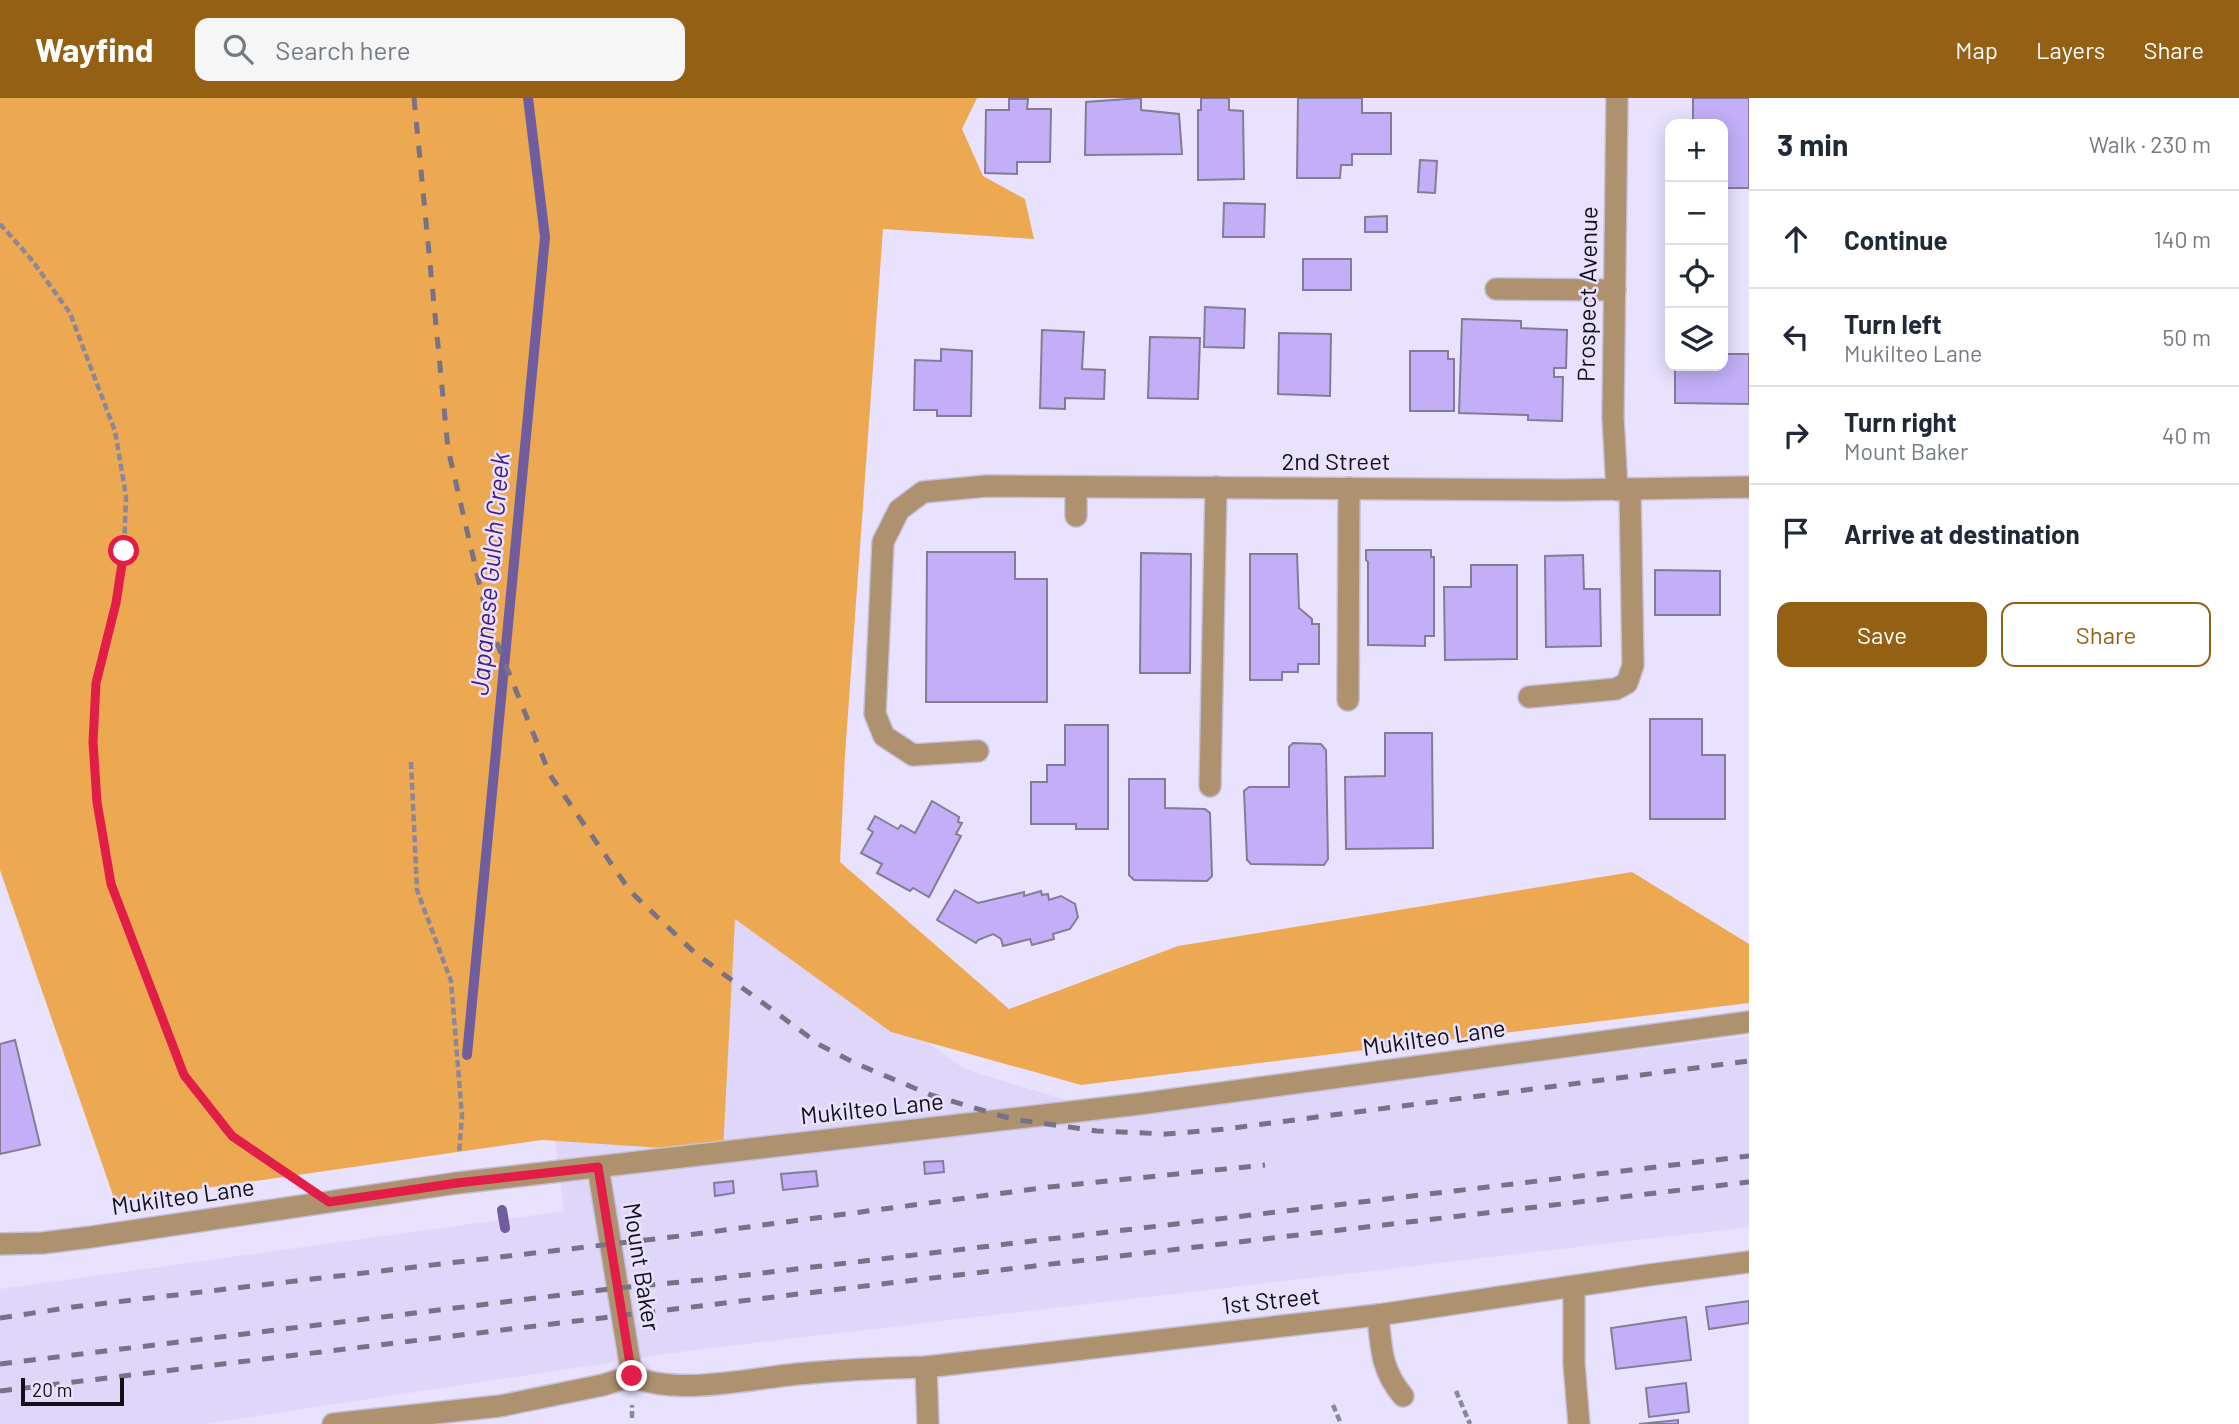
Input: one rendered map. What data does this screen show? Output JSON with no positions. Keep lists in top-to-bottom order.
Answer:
{
  "streets": {
    "street": [
      "Prospect Avenue",
      "2nd Street",
      "Mukilteo Lane",
      "Mount Baker",
      "1st Street"
    ]
  },
  "crossings": [
    ["Prospect Avenue", "2nd Street"],
    ["Mukilteo Lane", "Mount Baker"],
    ["Mount Baker", "1st Street"]
  ],
  "water": ["Japanese Gulch Creek"],
  "scale_bar": "20 m",
  "page": {
    "header": "Wayfind",
    "search": "Search here",
    "nav": ["Map", "Layers", "Share"],
    "heading": ["3 min", "Walk · 230 m"],
    "map_buttons": ["+", "−"],
    "list": [
      ["Continue", "140 m"],
      ["Turn left", "Mukilteo Lane", "50 m"],
      ["Turn right", "Mount Baker", "40 m"],
      "Arrive at destination"
    ],
    "buttons": ["Save", "Share"],
    "scale": "20 m"
  }
}
